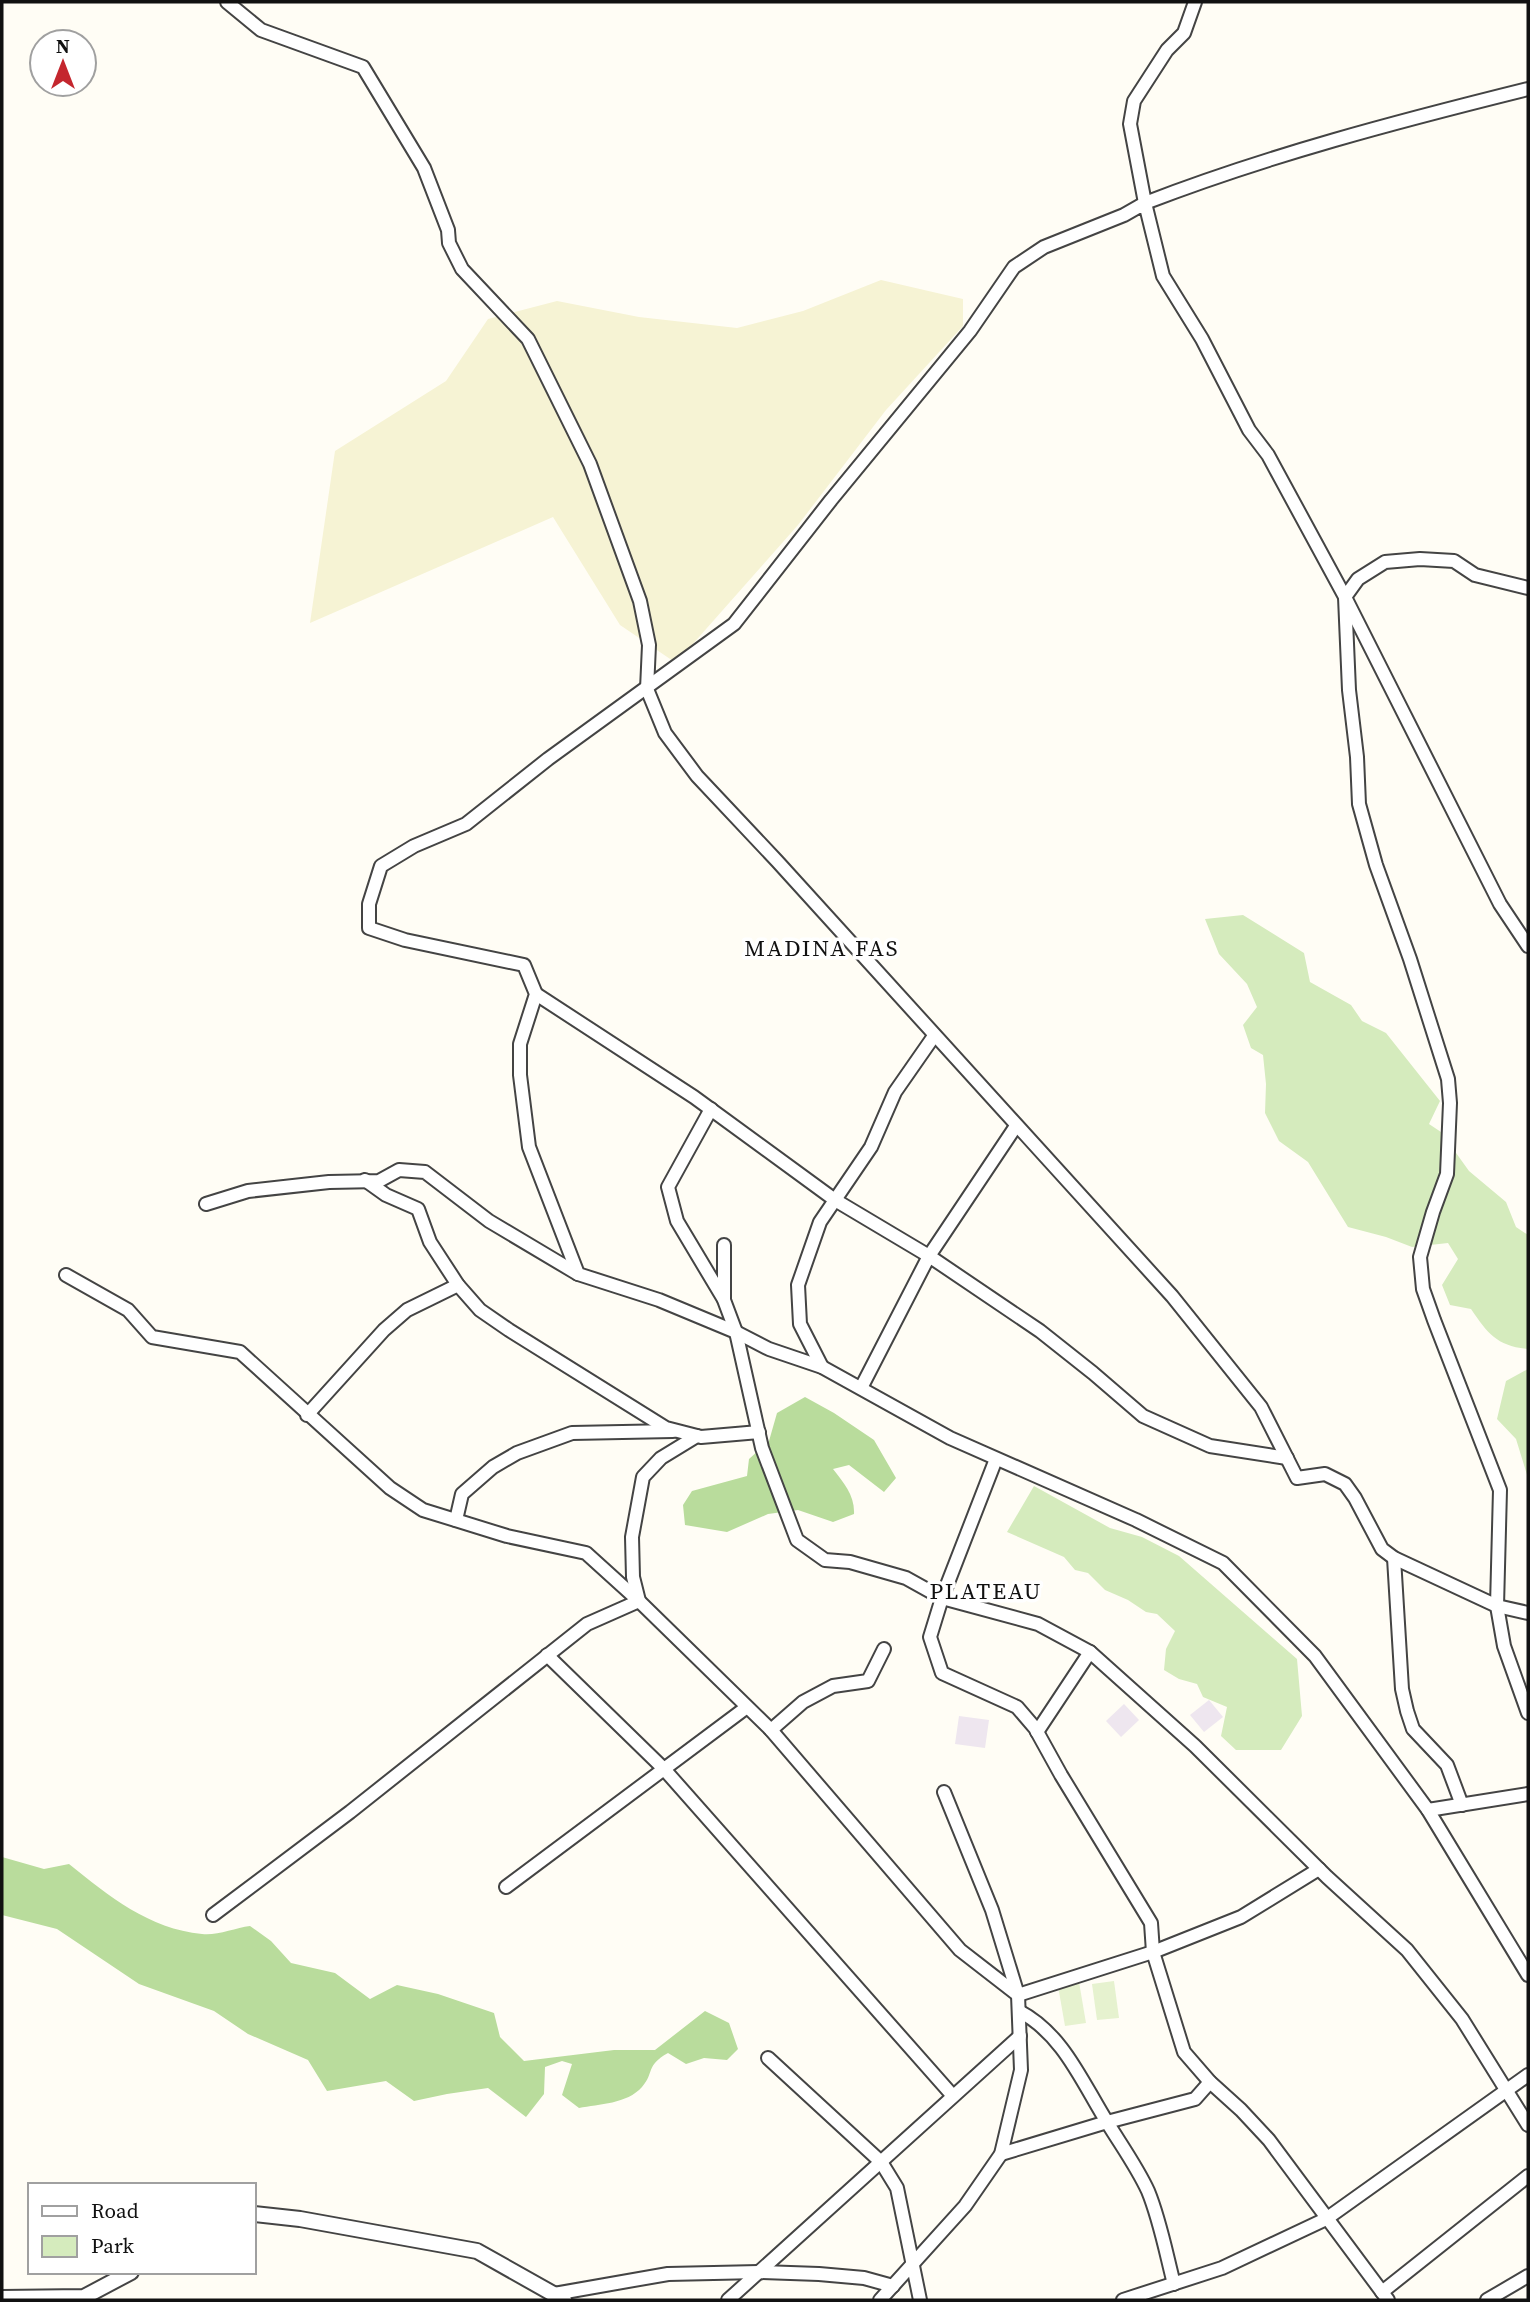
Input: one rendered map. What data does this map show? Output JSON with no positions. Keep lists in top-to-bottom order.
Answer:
{
  "districts": ["MADINA FAS", "PLATEAU"],
  "legend": ["Road", "Park"],
  "north": "top"
}
